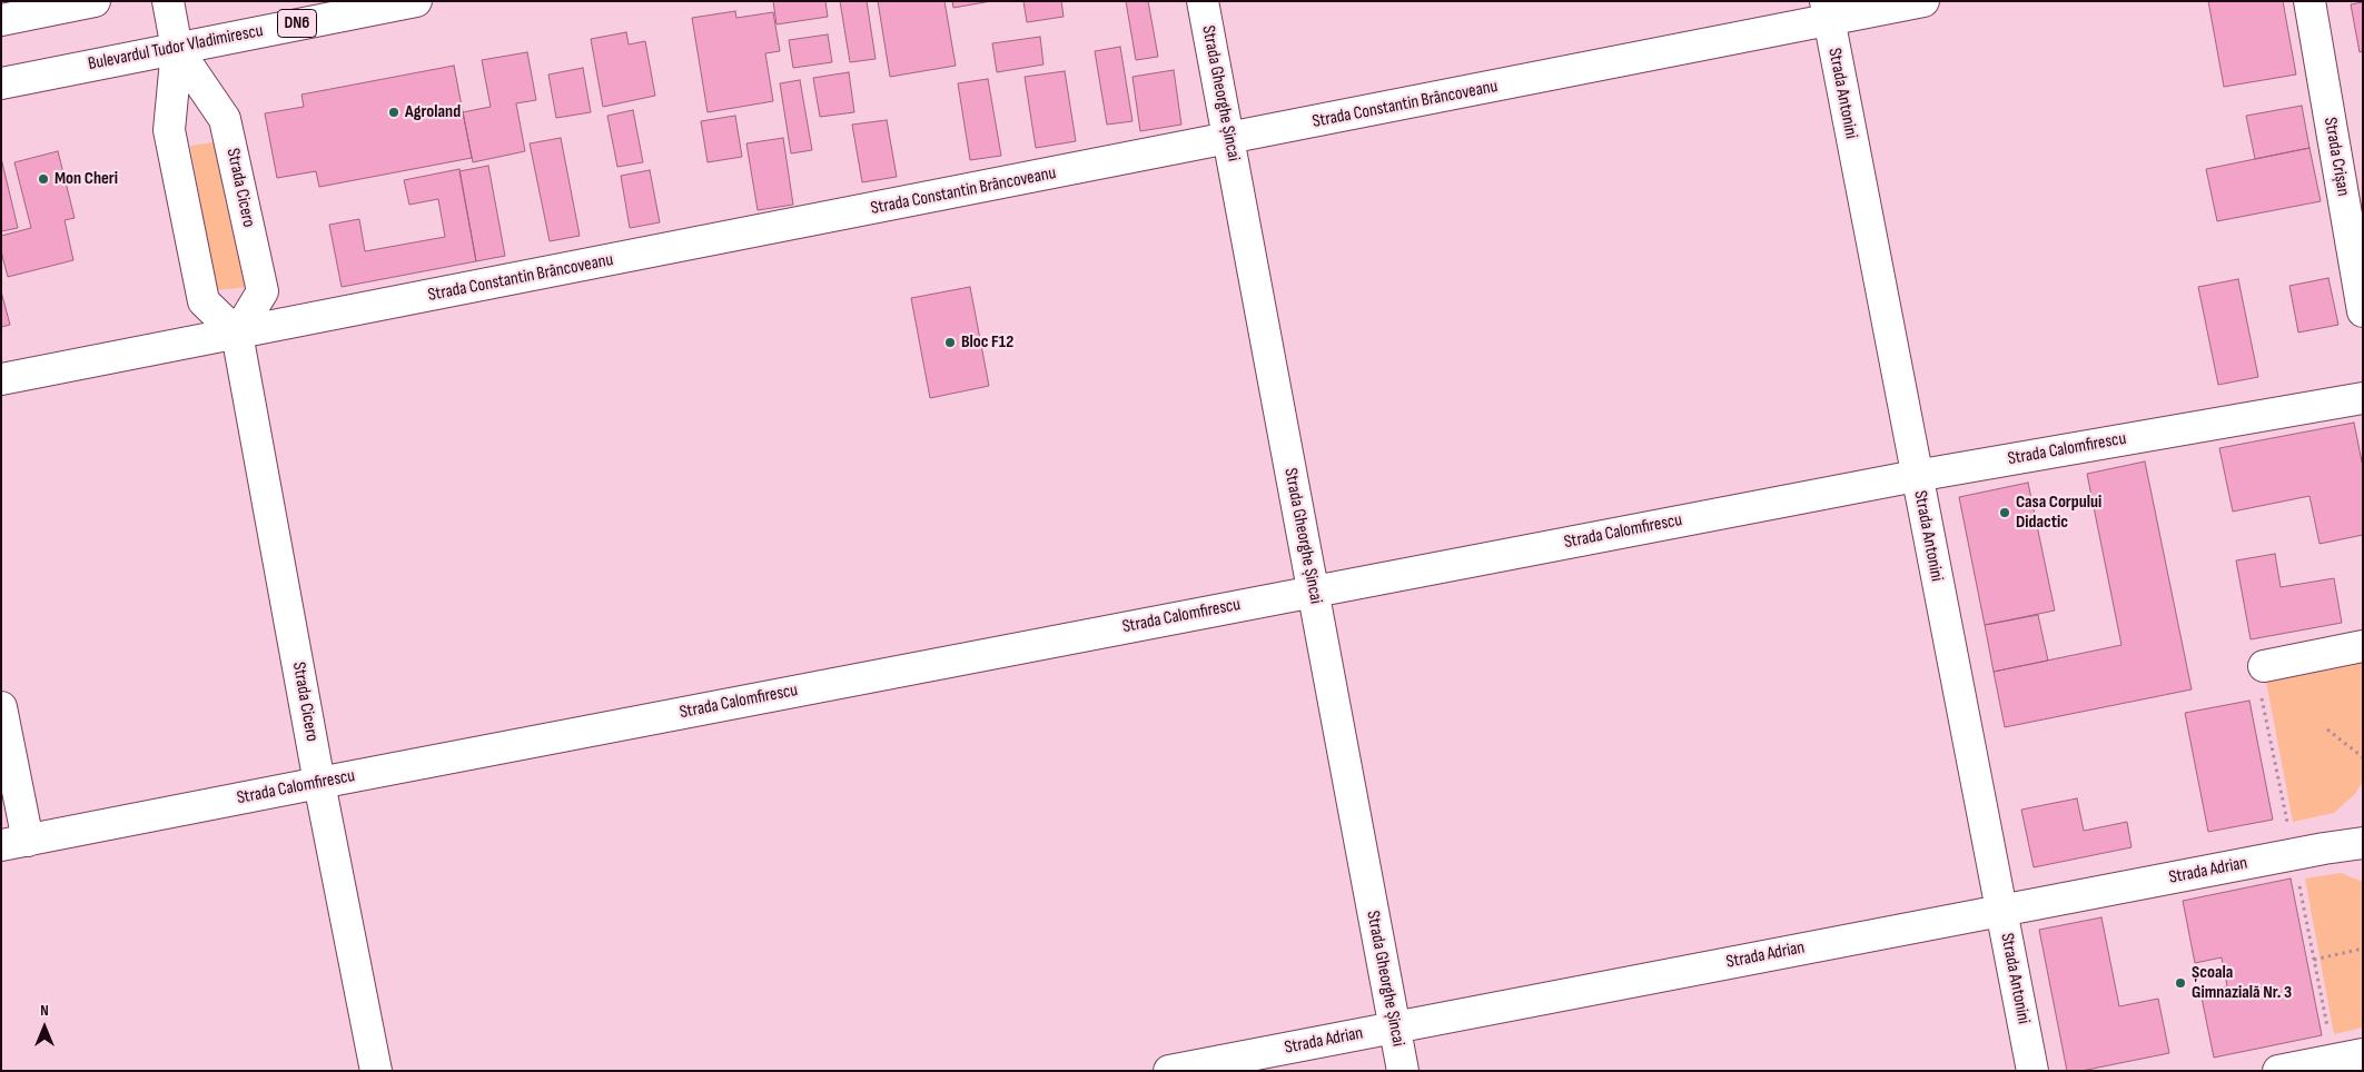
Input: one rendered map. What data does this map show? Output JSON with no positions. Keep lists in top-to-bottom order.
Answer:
{
  "streets": {
    "street": [
      "DN6",
      "Bulevardul Tudor Vladimirescu",
      "Strada Gheorghe Șincai",
      "Strada Antonini",
      "Strada Constantin Brâncoveanu",
      "Strada Crișan",
      "Strada Cicero",
      "Strada Calomfirescu",
      "Strada Adrian"
    ]
  },
  "crossings": [
    ["Bulevardul Tudor Vladimirescu", "Strada Cicero"],
    ["Strada Gheorghe Șincai", "Strada Constantin Brâncoveanu"],
    ["Strada Gheorghe Șincai", "Strada Calomfirescu"],
    ["Strada Gheorghe Șincai", "Strada Adrian"],
    ["Strada Antonini", "Strada Constantin Brâncoveanu"],
    ["Strada Antonini", "Strada Calomfirescu"],
    ["Strada Antonini", "Strada Adrian"],
    ["Strada Constantin Brâncoveanu", "Strada Cicero"],
    ["Strada Cicero", "Strada Calomfirescu"]
  ],
  "places": [
    "Agroland",
    "Mon Cheri",
    "Bloc F12",
    "Casa Corpului Didactic",
    "Școala Gimnazială Nr. 3"
  ],
  "north": "top"
}
